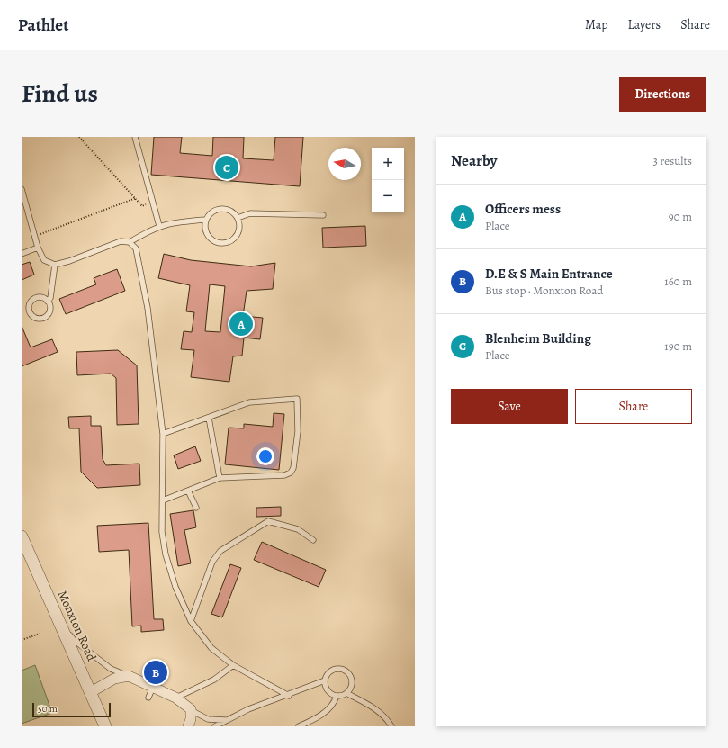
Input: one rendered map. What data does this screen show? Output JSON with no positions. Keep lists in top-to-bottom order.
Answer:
{
  "streets": {
    "street": ["Monxton Road"]
  },
  "scale_bar": "50 m",
  "north": "left",
  "page": {
    "header": "Pathlet",
    "nav": ["Map", "Layers", "Share"],
    "title": "Find us",
    "buttons": [
      "Directions",
      ["Save", "Share"]
    ],
    "heading": ["Nearby", "3 results"],
    "map_buttons": ["+", "−"],
    "pins": ["C", "A", "B"],
    "list": [
      {
        "mark": "A",
        "name": "Officers mess",
        "note": "Place",
        "value": "90 m"
      },
      {
        "mark": "B",
        "name": "D.E & S Main Entrance",
        "note": "Bus stop · Monxton Road",
        "value": "160 m"
      },
      {
        "mark": "C",
        "name": "Blenheim Building",
        "note": "Place",
        "value": "190 m"
      }
    ],
    "scale": "50 m"
  }
}
